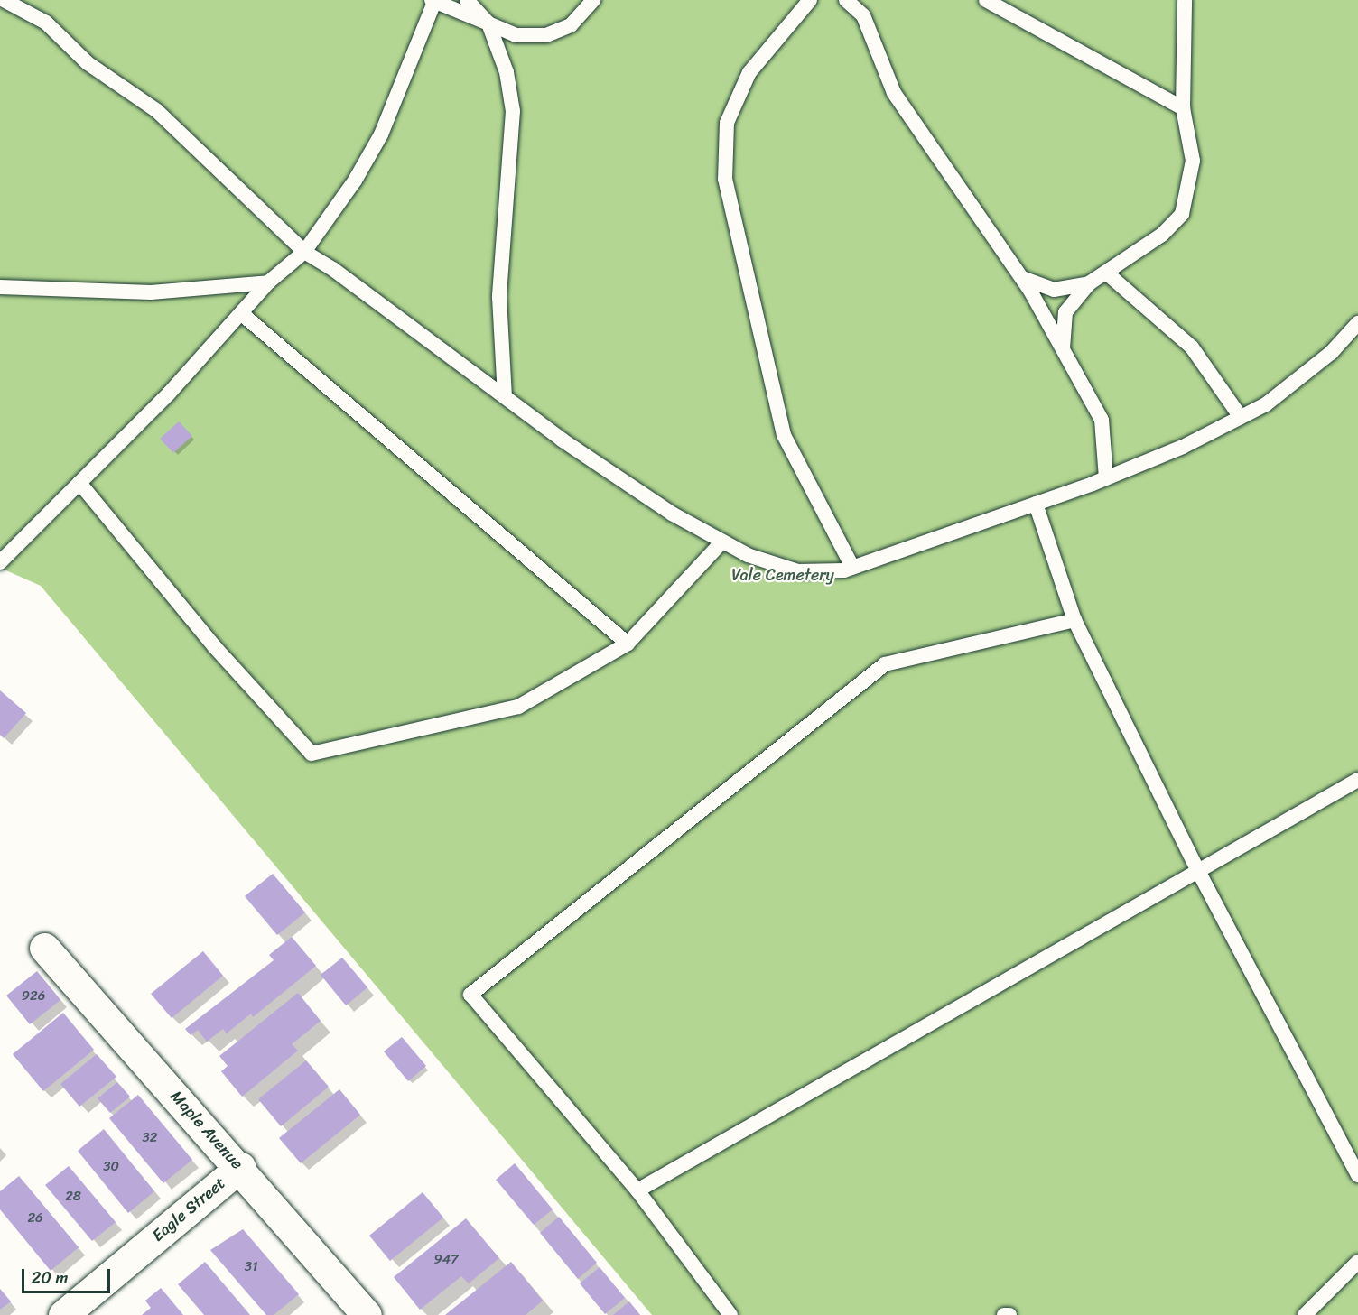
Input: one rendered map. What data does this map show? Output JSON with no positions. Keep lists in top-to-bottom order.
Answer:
{
  "streets": {
    "street": ["Maple Avenue", "Eagle Street"]
  },
  "crossings": [
    ["Maple Avenue", "Eagle Street"]
  ],
  "parks": ["Vale Cemetery"],
  "house_numbers": [
    "926",
    "32",
    "30",
    "28",
    "26",
    "947",
    "31"
  ],
  "scale_bar": "20 m"
}
